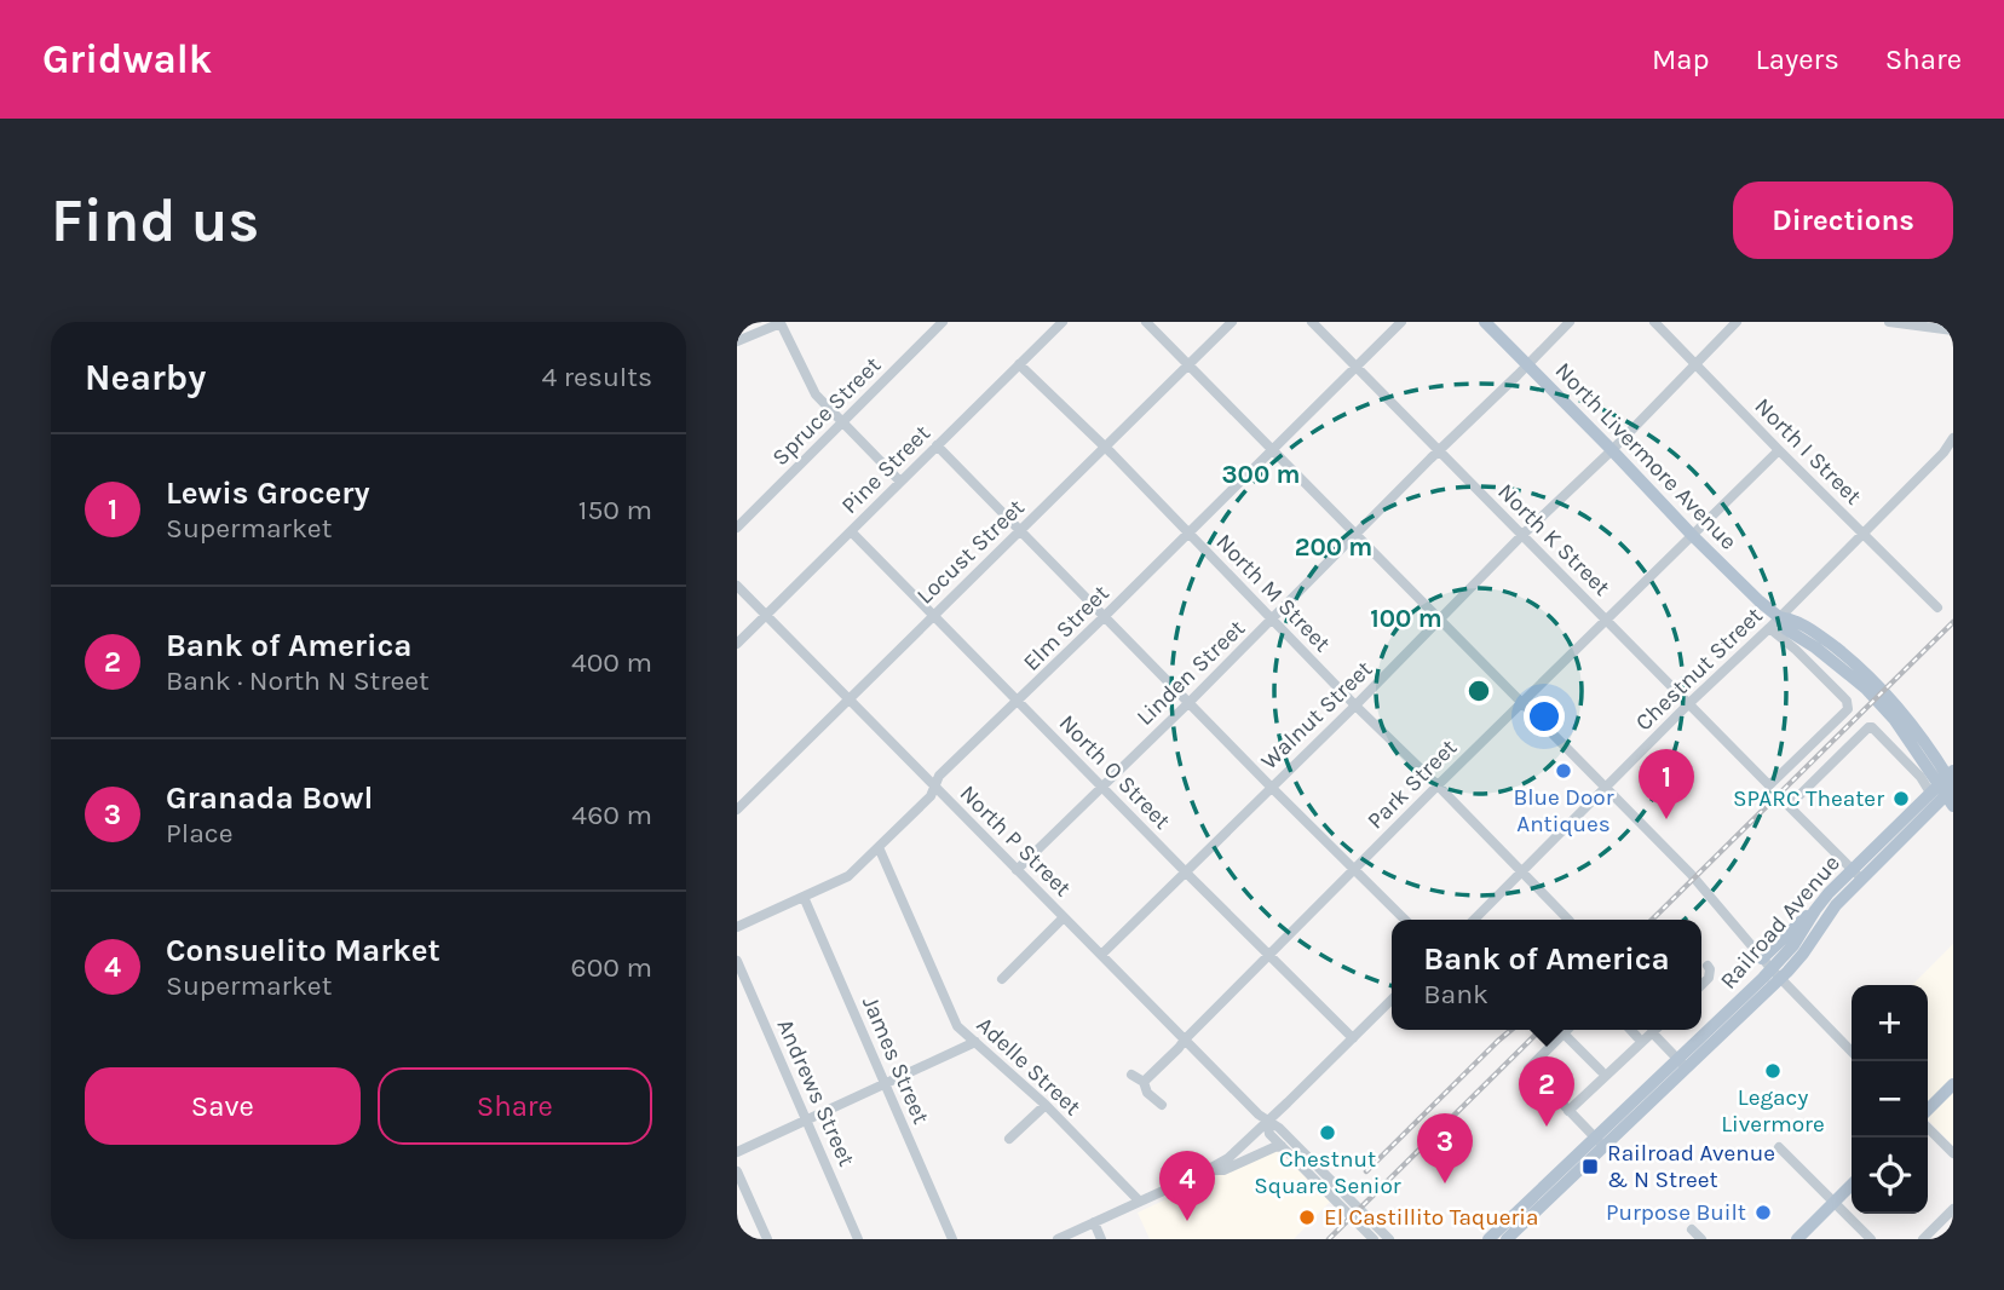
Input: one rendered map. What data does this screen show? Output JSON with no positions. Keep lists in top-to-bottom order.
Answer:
{
  "streets": {
    "main road": ["North Livermore Avenue", "Railroad Avenue"],
    "street": [
      "Spruce Street",
      "North I Street",
      "Pine Street",
      "North K Street",
      "Locust Street",
      "North M Street",
      "Elm Street",
      "Chestnut Street",
      "Linden Street",
      "Walnut Street",
      "North O Street",
      "Park Street",
      "North P Street",
      "James Street",
      "Adelle Street",
      "Andrews Street"
    ]
  },
  "crossings": [
    ["North I Street", "Chestnut Street"],
    ["North I Street", "Walnut Street"],
    ["North I Street", "Park Street"],
    ["North Livermore Avenue", "Chestnut Street"],
    ["North Livermore Avenue", "Linden Street"],
    ["North Livermore Avenue", "Walnut Street"],
    ["North Livermore Avenue", "Park Street"],
    ["North Livermore Avenue", "Railroad Avenue"],
    ["Pine Street", "North M Street"],
    ["Pine Street", "North O Street"],
    ["Pine Street", "North P Street"],
    ["North K Street", "Elm Street"],
    ["North K Street", "Chestnut Street"],
    ["North K Street", "Linden Street"],
    ["North K Street", "Walnut Street"],
    ["North K Street", "Park Street"],
    ["Locust Street", "North M Street"],
    ["Locust Street", "North O Street"],
    ["Locust Street", "North P Street"],
    ["North M Street", "Elm Street"],
    ["North M Street", "Chestnut Street"],
    ["North M Street", "Linden Street"],
    ["North M Street", "Walnut Street"],
    ["North M Street", "Park Street"],
    ["Elm Street", "North O Street"],
    ["Elm Street", "North P Street"],
    ["Elm Street", "James Street"],
    ["Elm Street", "Adelle Street"],
    ["Linden Street", "North O Street"],
    ["Linden Street", "North P Street"],
    ["Walnut Street", "North O Street"],
    ["Walnut Street", "North P Street"],
    ["North O Street", "Park Street"],
    ["Park Street", "North P Street"]
  ],
  "places": {
    "other": [
      "Blue Door Antiques",
      "SPARC Theater",
      "Legacy Livermore",
      "Chestnut Square Senior",
      "Purpose Built",
      "El Castillito Taqueria"
    ],
    "transit": ["Railroad Avenue & N Street"]
  },
  "page": {
    "header": "Gridwalk",
    "nav": ["Map", "Layers", "Share"],
    "buttons": [
      "Directions",
      ["Save", "Share"]
    ],
    "title": "Find us",
    "heading": ["Nearby", "4 results"],
    "list": [
      {
        "mark": "1",
        "name": "Lewis Grocery",
        "note": "Supermarket",
        "value": "150 m"
      },
      {
        "mark": "2",
        "name": "Bank of America",
        "note": "Bank · North N Street",
        "value": "400 m"
      },
      {
        "mark": "3",
        "name": "Granada Bowl",
        "note": "Place",
        "value": "460 m"
      },
      {
        "mark": "4",
        "name": "Consuelito Market",
        "note": "Supermarket",
        "value": "600 m"
      }
    ],
    "pins": [
      "1",
      "2",
      "3",
      "4"
    ],
    "popup": ["Bank of America", "Bank"],
    "map_buttons": ["+", "−"]
  },
  "rings": ["300 m", "200 m", "100 m"]
}
